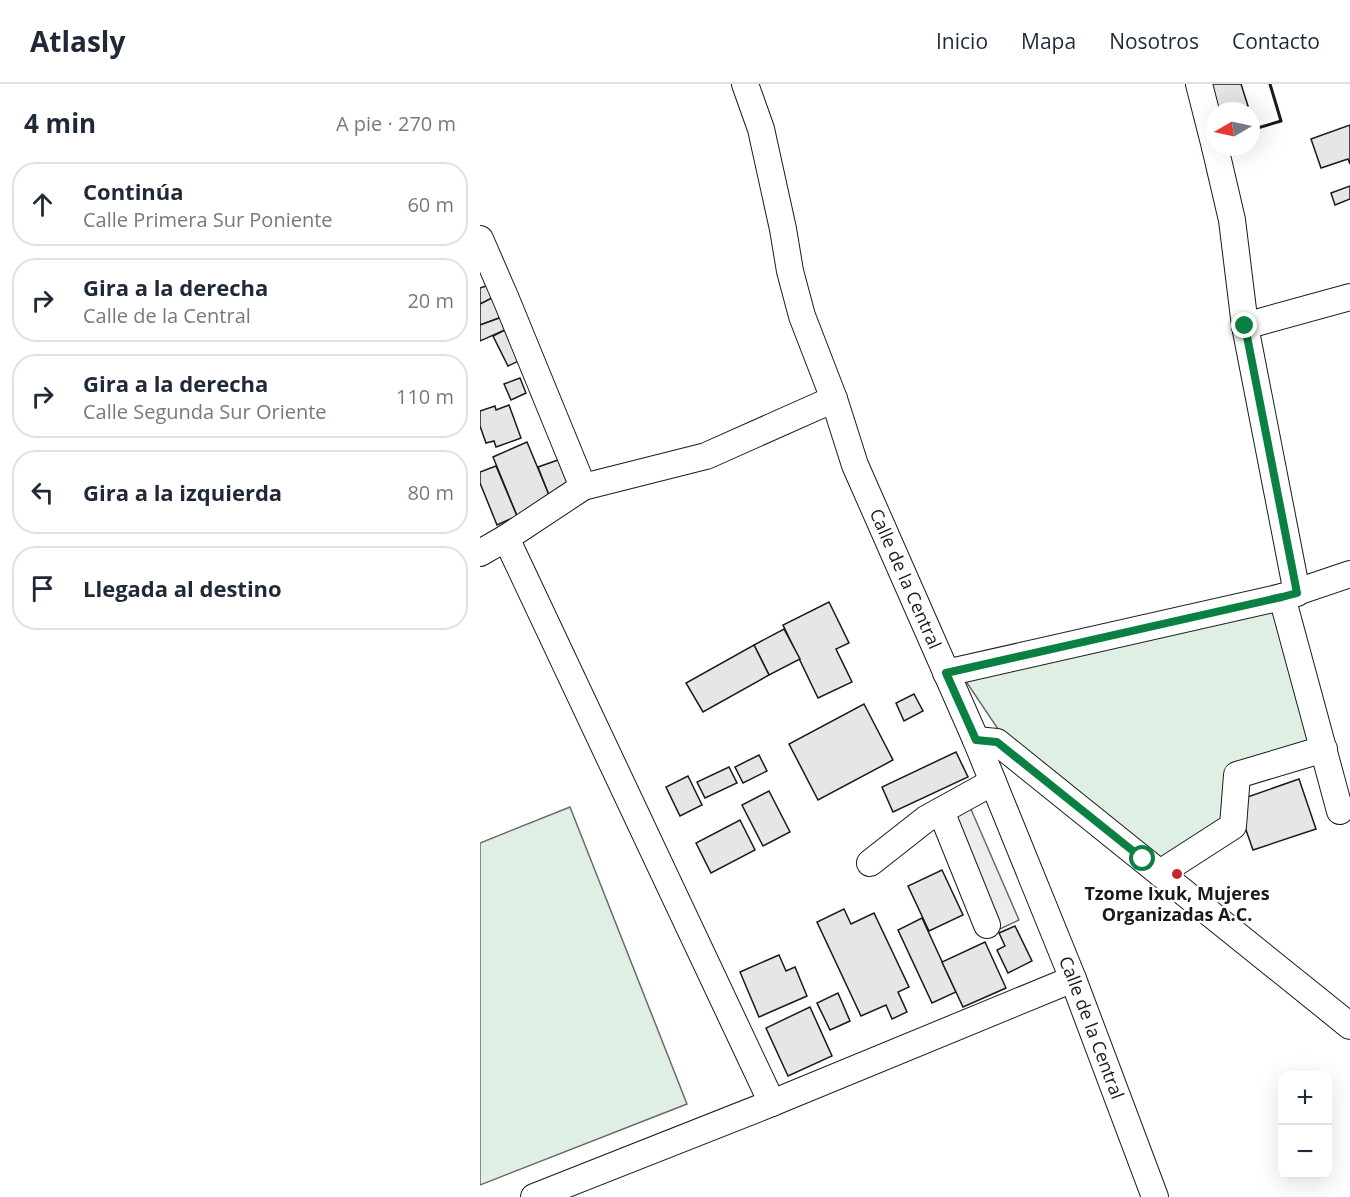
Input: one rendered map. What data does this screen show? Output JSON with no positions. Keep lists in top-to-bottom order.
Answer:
{
  "streets": {
    "street": ["Calle de la Central"]
  },
  "places": ["Tzome Ixuk, Mujeres Organizadas A.C."],
  "north": "left",
  "page": {
    "header": "Atlasly",
    "nav": [
      "Inicio",
      "Mapa",
      "Nosotros",
      "Contacto"
    ],
    "heading": ["4 min", "A pie · 270 m"],
    "list": [
      ["Continúa", "Calle Primera Sur Poniente", "60 m"],
      ["Gira a la derecha", "Calle de la Central", "20 m"],
      ["Gira a la derecha", "Calle Segunda Sur Oriente", "110 m"],
      ["Gira a la izquierda", "80 m"],
      "Llegada al destino"
    ],
    "map_buttons": ["+", "−"]
  }
}
